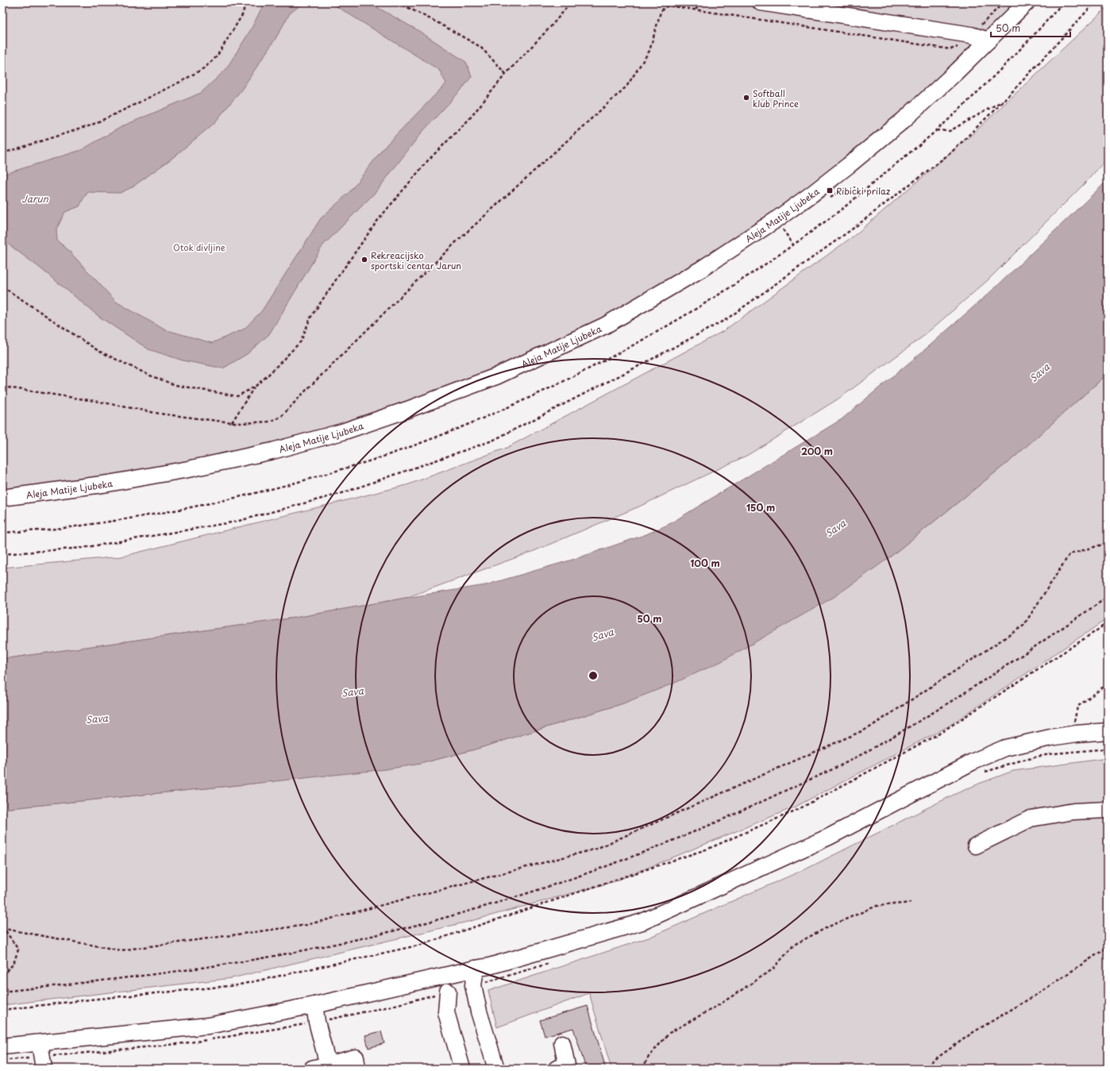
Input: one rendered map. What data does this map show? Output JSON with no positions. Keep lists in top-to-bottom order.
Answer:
{
  "streets": {
    "street": ["Aleja Matije Ljubeka"]
  },
  "water": ["Jarun", "Sava"],
  "parks": ["Otok divljine"],
  "places": {
    "other": ["Softball klub Prince", "Rekreacijsko sportski centar Jarun"],
    "transit": ["Ribički prilaz"]
  },
  "scale_bar": "50 m",
  "rings": [
    "200 m",
    "150 m",
    "100 m",
    "50 m"
  ]
}
